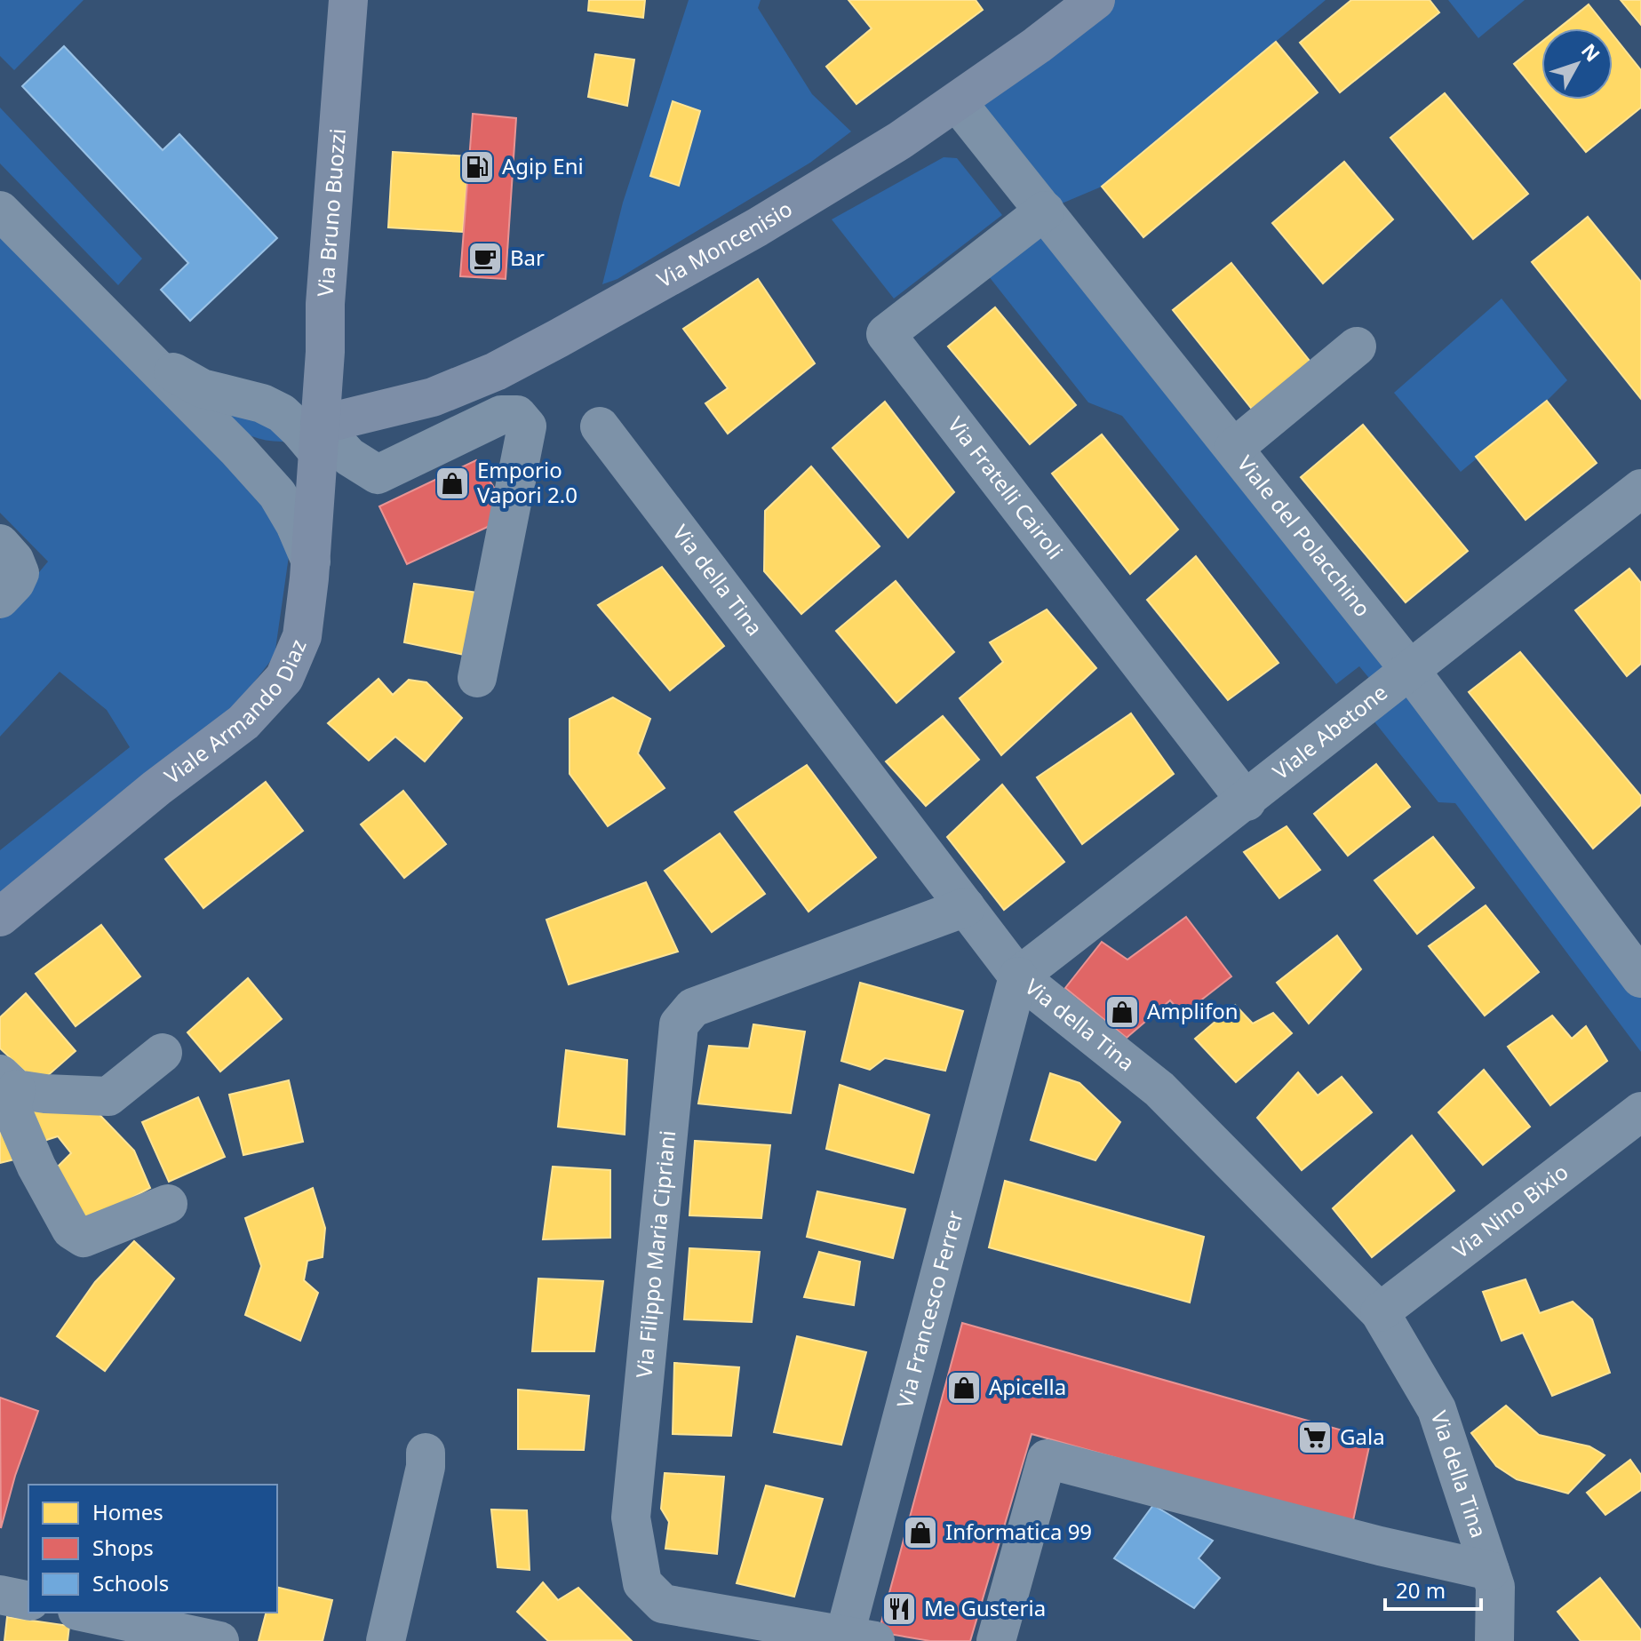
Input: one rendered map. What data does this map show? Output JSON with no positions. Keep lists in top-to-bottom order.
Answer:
{
  "streets": {
    "main road": ["Via Bruno Buozzi", "Via Moncenisio", "Viale Armando Diaz"],
    "street": [
      "Via Fratelli Cairoli",
      "Viale del Polacchino",
      "Via della Tina",
      "Viale Abetone",
      "Via Nino Bixio",
      "Via Filippo Maria Cipriani",
      "Via Francesco Ferrer"
    ]
  },
  "crossings": [
    ["Via Bruno Buozzi", "Via Moncenisio"],
    ["Via Bruno Buozzi", "Viale Armando Diaz"],
    ["Via Moncenisio", "Viale del Polacchino"],
    ["Via Moncenisio", "Viale Armando Diaz"],
    ["Via Fratelli Cairoli", "Viale del Polacchino"],
    ["Via Fratelli Cairoli", "Viale Abetone"],
    ["Viale del Polacchino", "Viale Abetone"],
    ["Via della Tina", "Viale Abetone"],
    ["Via della Tina", "Via Nino Bixio"],
    ["Via della Tina", "Via Filippo Maria Cipriani"],
    ["Via della Tina", "Via Francesco Ferrer"],
    ["Viale Abetone", "Via Francesco Ferrer"],
    ["Via Filippo Maria Cipriani", "Via Francesco Ferrer"]
  ],
  "places": {
    "fuel station": ["Agip Eni"],
    "cafe": ["Bar"],
    "shop": [
      "Emporio Vapori 2.0",
      "Amplifon",
      "Apicella",
      "Informatica 99"
    ],
    "supermarket": ["Gala"],
    "restaurant": ["Me Gusteria"]
  },
  "legend": ["Homes", "Shops", "Schools"],
  "scale_bar": "20 m",
  "north": "top right"
}
